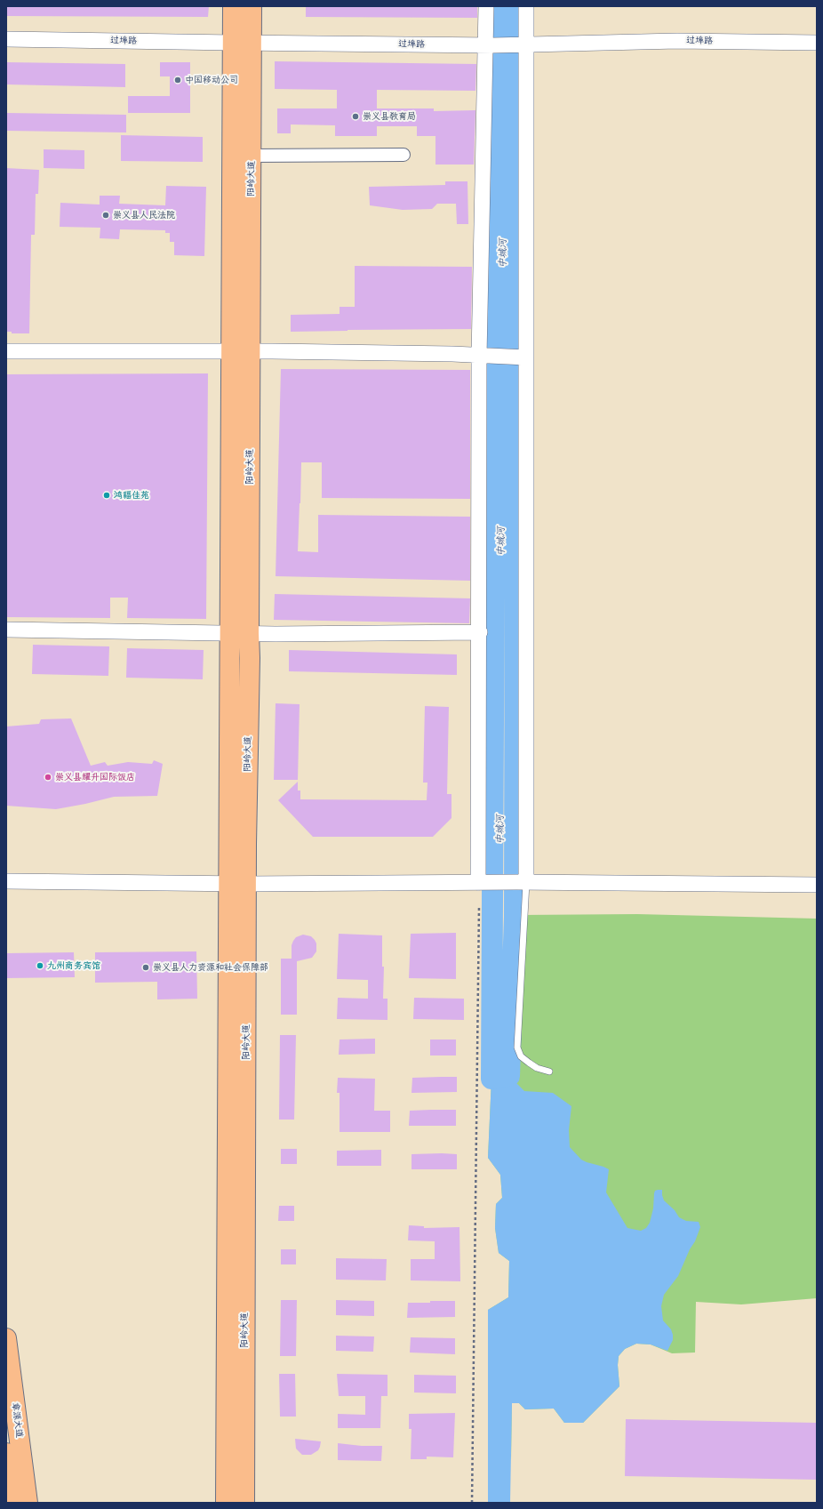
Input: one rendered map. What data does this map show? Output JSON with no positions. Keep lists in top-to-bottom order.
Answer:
{
  "streets": {
    "main road": ["阳岭大道", "章源大道"],
    "street": ["过埠路"]
  },
  "crossings": [
    ["过埠路", "阳岭大道"]
  ],
  "water": ["中城河"],
  "places": [
    "中国移动公司",
    "崇义县教育局",
    "崇义县人民法院",
    "鸿福佳苑",
    "崇义县耀升国际饭店",
    "九州商务宾馆",
    "崇义县人力资源和社会保障部"
  ]
}
